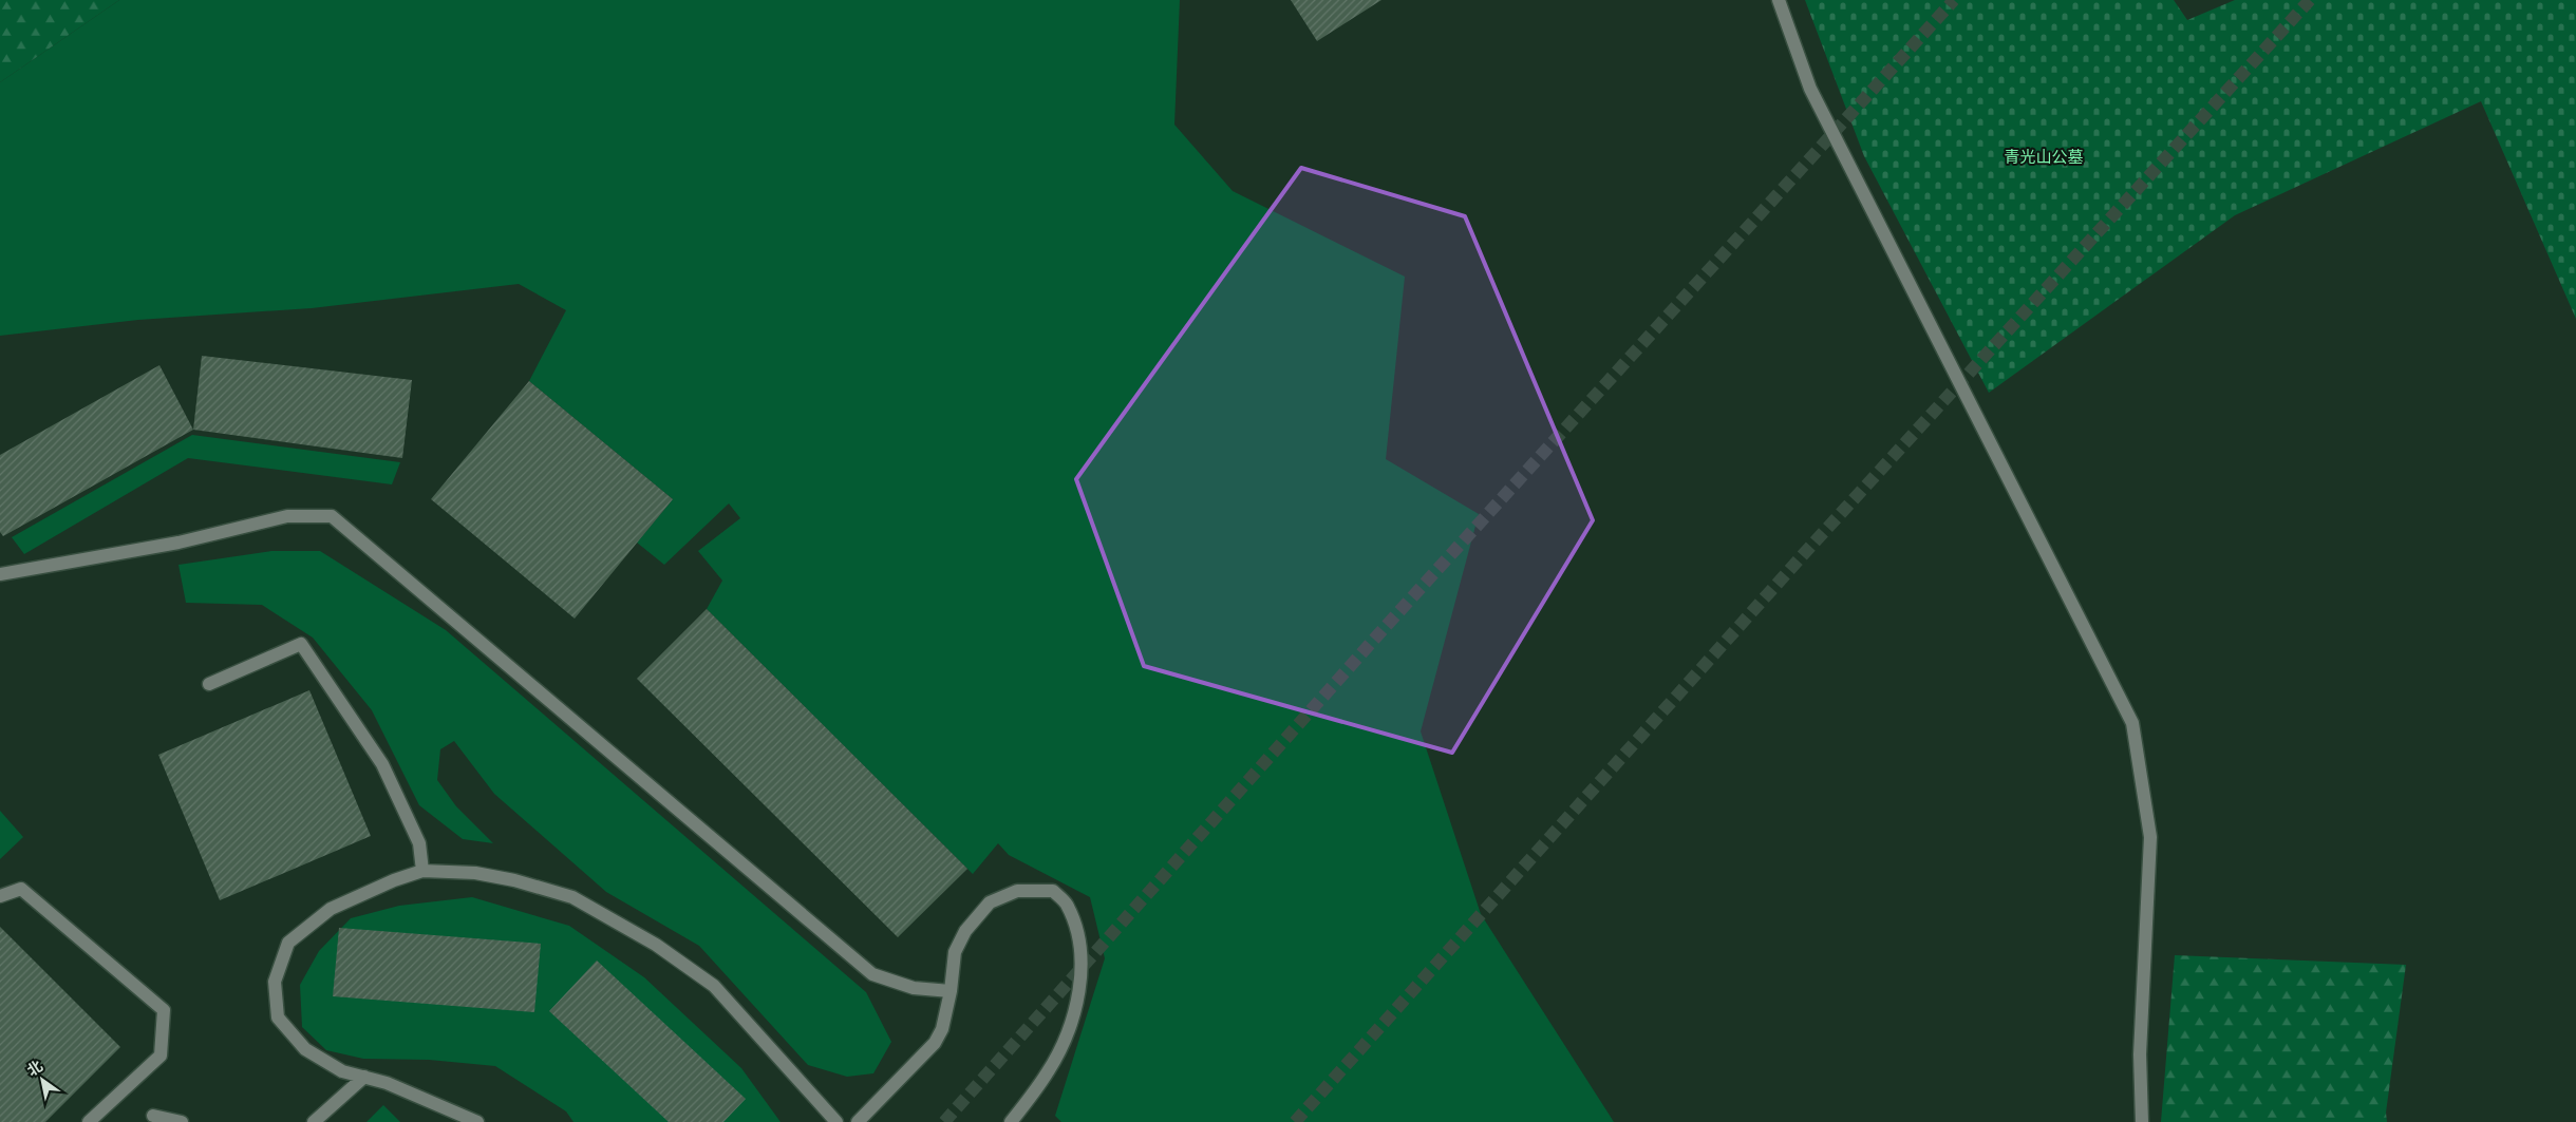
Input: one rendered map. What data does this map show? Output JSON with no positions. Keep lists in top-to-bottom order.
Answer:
{
  "parks": ["青光山公墓"],
  "north": "top left"
}
